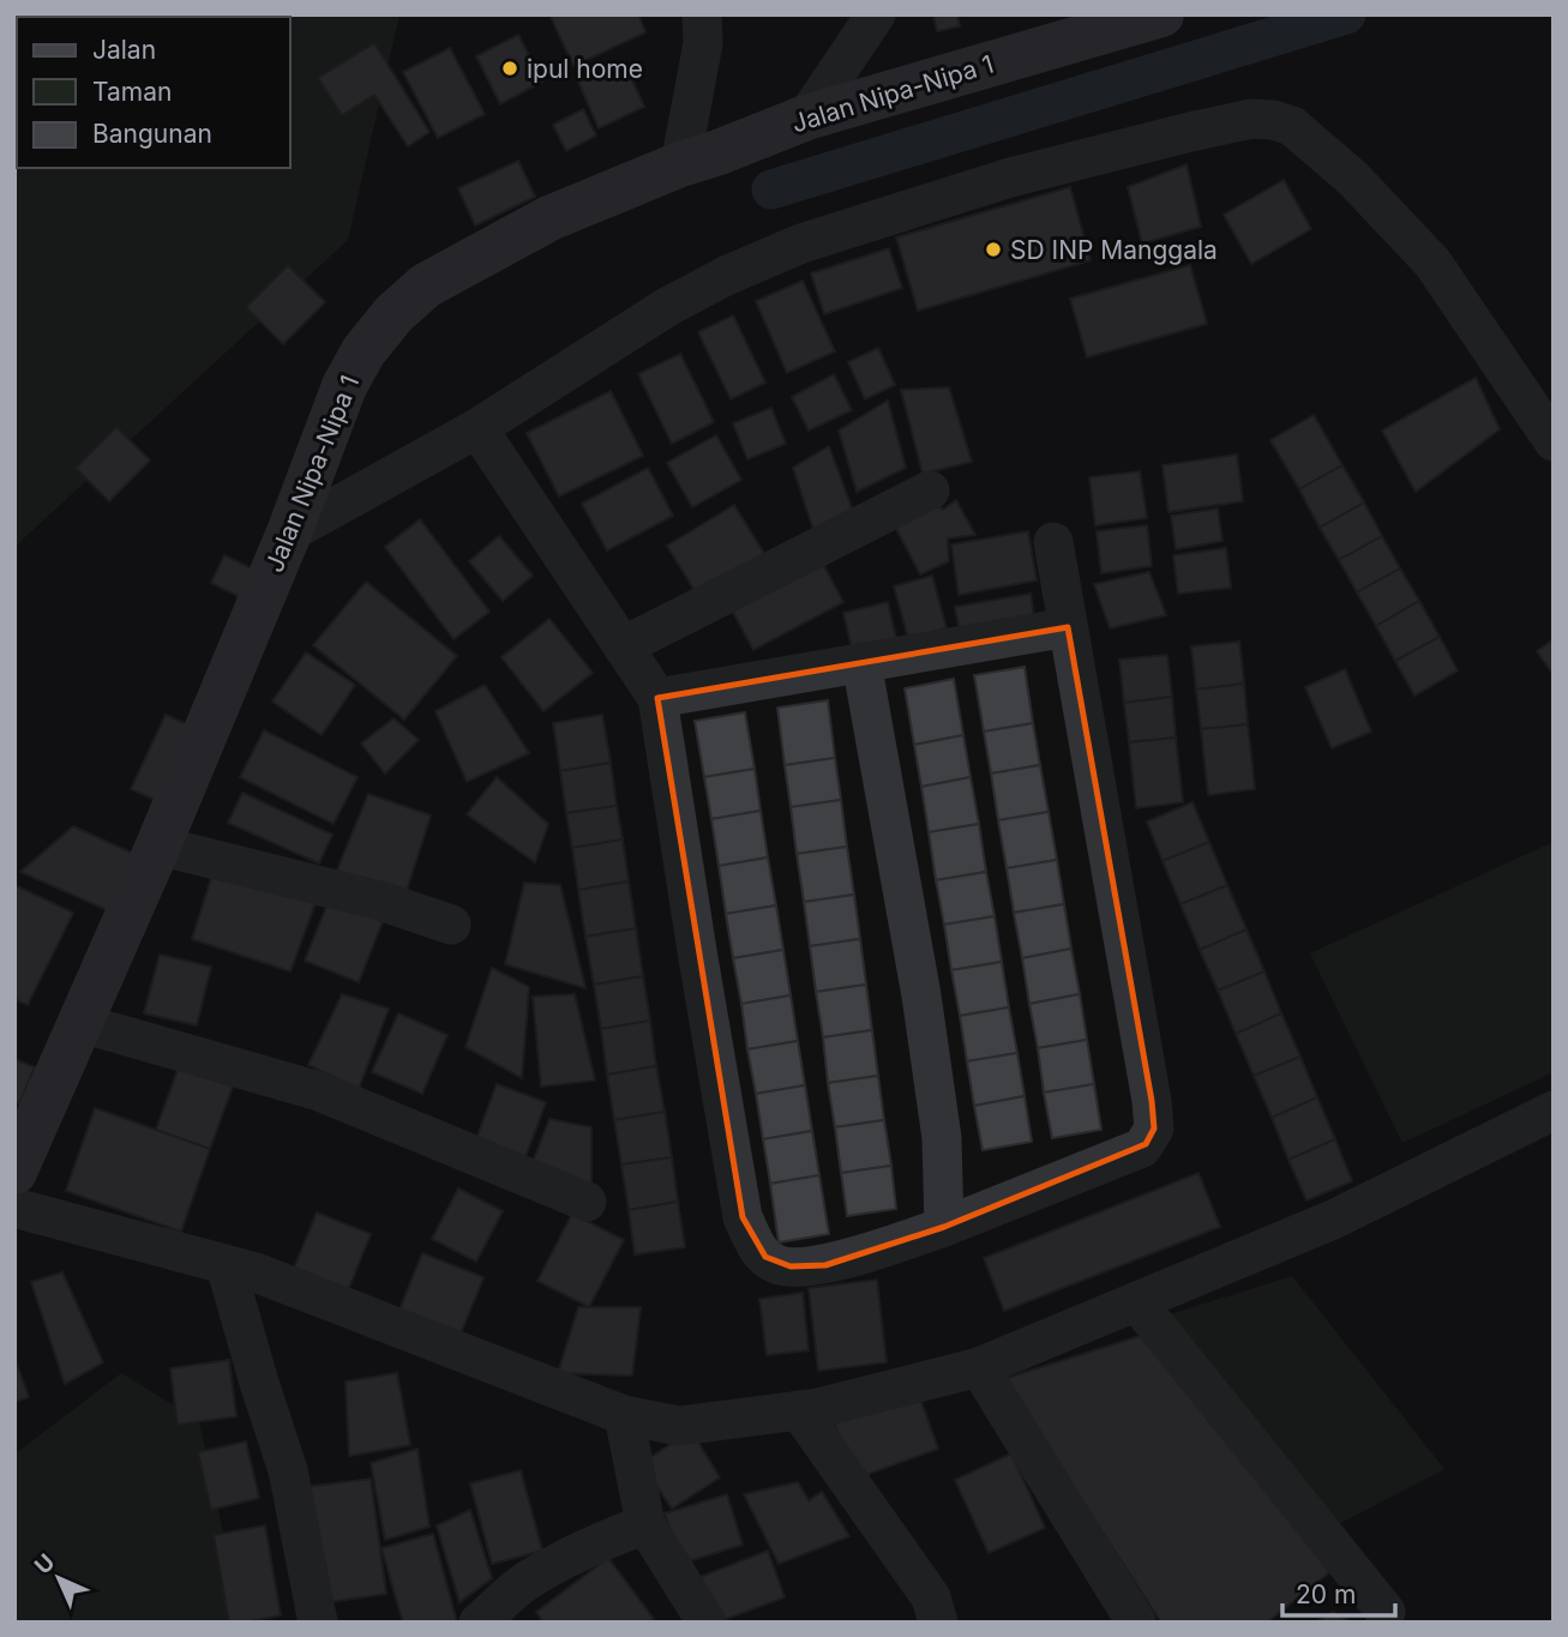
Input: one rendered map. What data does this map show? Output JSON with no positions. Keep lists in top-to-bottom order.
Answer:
{
  "streets": {
    "street": ["Jalan Nipa-Nipa 1"]
  },
  "places": ["ipul home", "SD INP Manggala"],
  "legend": ["Jalan", "Taman", "Bangunan"],
  "scale_bar": "20 m",
  "north": "top left"
}
